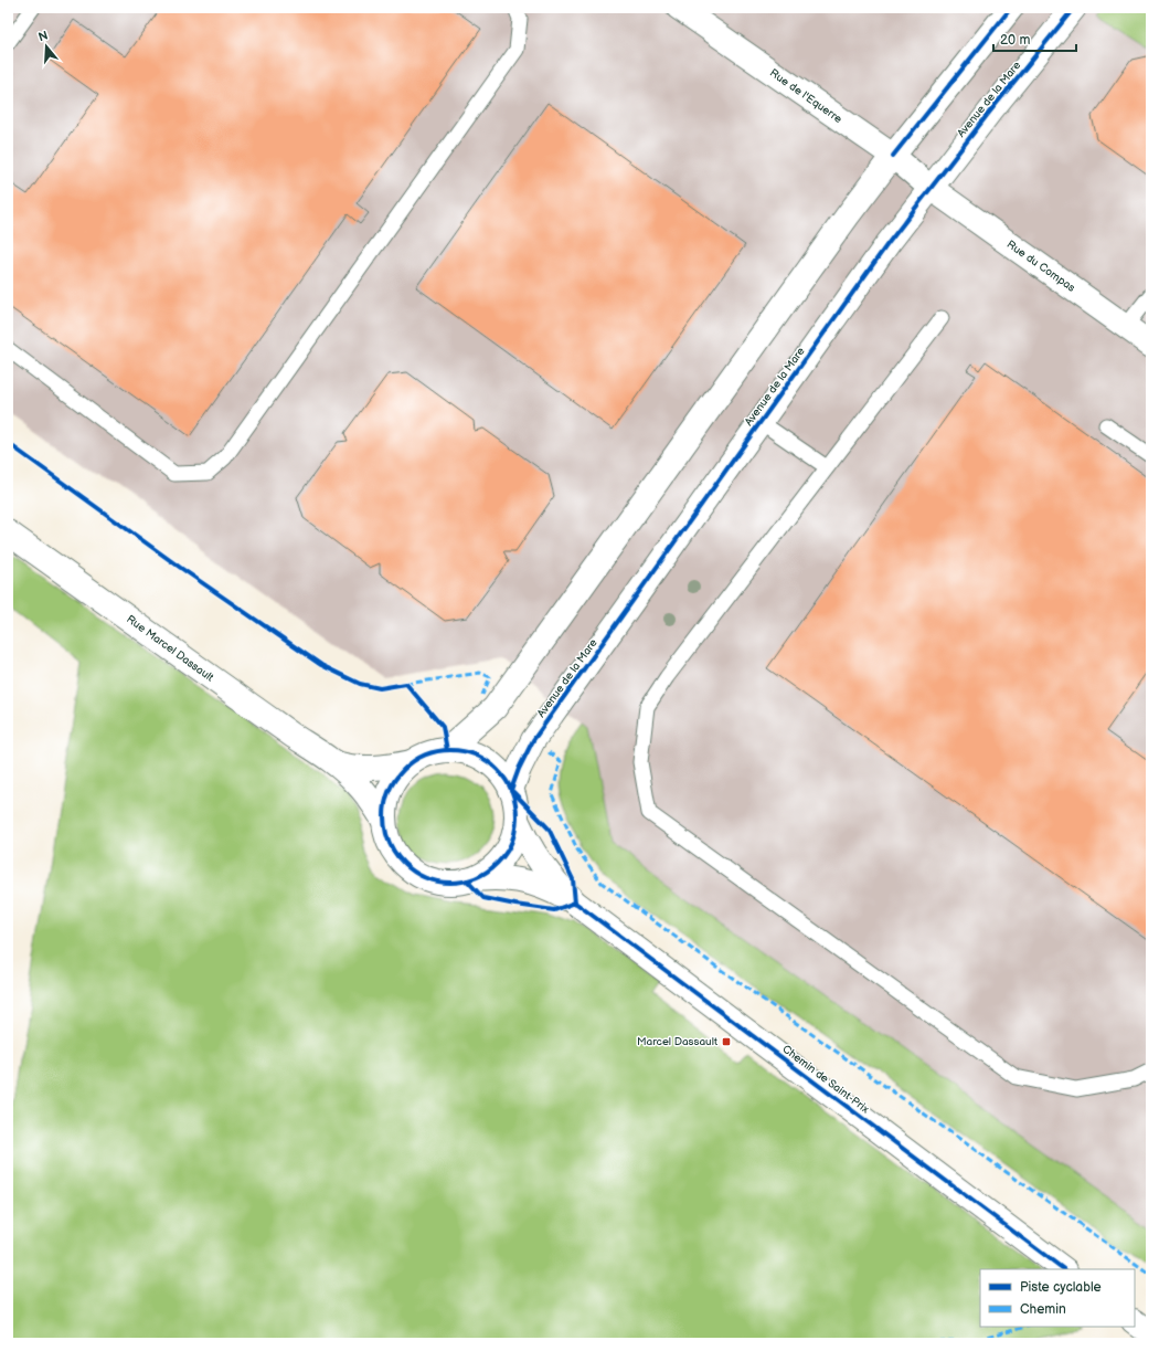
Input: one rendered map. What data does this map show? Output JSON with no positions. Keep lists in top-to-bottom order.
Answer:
{
  "streets": {
    "street": [
      "Rue de l'Equerre",
      "Avenue de la Mare",
      "Rue du Compas",
      "Rue Marcel Dassault",
      "Chemin de Saint-Prix"
    ]
  },
  "crossings": [
    ["Rue de l'Equerre", "Avenue de la Mare"],
    ["Rue de l'Equerre", "Rue du Compas"],
    ["Avenue de la Mare", "Rue du Compas"],
    ["Avenue de la Mare", "Rue Marcel Dassault"],
    ["Avenue de la Mare", "Chemin de Saint-Prix"],
    ["Rue Marcel Dassault", "Chemin de Saint-Prix"]
  ],
  "places": {
    "transit": ["Marcel Dassault"]
  },
  "legend": ["Piste cyclable", "Chemin"],
  "scale_bar": "20 m",
  "north": "top"
}
